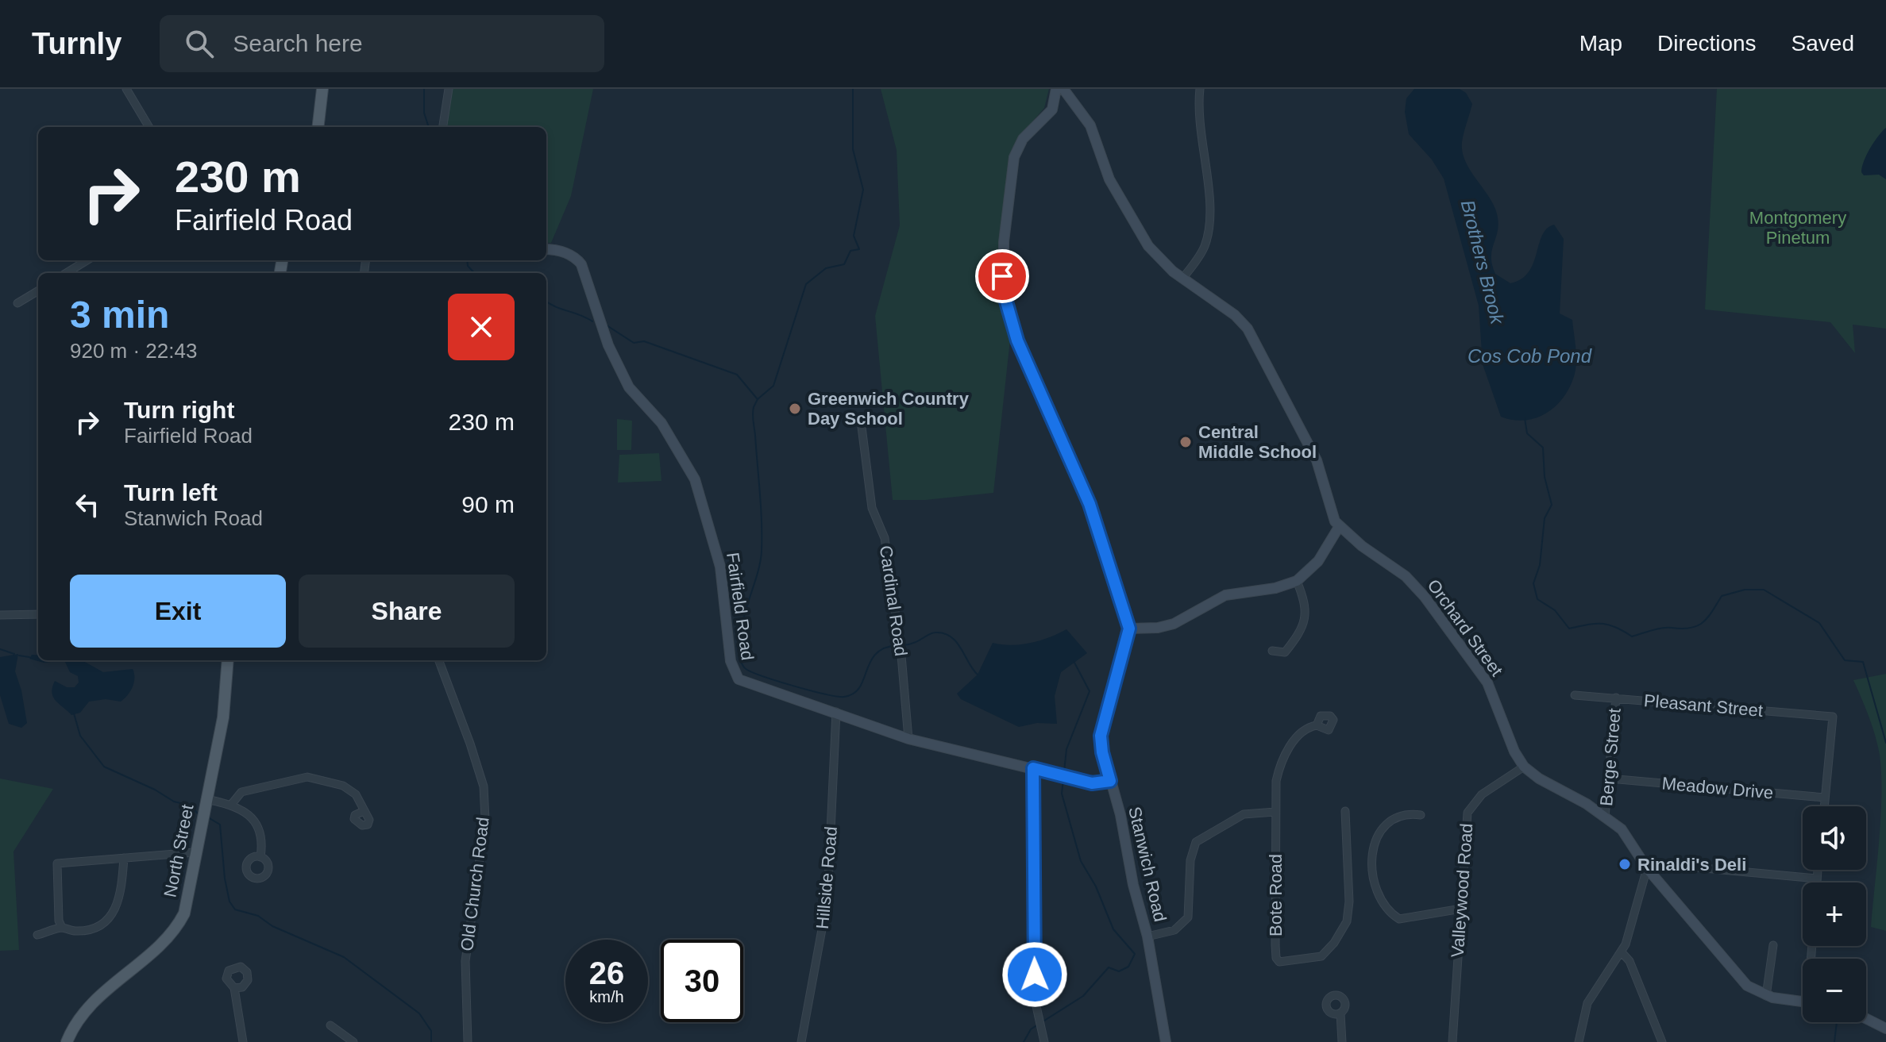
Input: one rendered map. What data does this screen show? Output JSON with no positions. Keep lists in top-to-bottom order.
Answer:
{
  "streets": {
    "main road": ["North Street"],
    "street": [
      "Cardinal Road",
      "Fairfield Road",
      "Orchard Street",
      "Pleasant Street",
      "Berge Street",
      "Meadow Drive",
      "Stanwich Road",
      "Hillside Road",
      "Old Church Road",
      "Valleywood Road",
      "Bote Road"
    ]
  },
  "crossings": [
    ["Cardinal Road", "Fairfield Road"],
    ["Fairfield Road", "Stanwich Road"],
    ["Fairfield Road", "Hillside Road"],
    ["Orchard Street", "Berge Street"],
    ["Orchard Street", "Valleywood Road"],
    ["Pleasant Street", "Berge Street"],
    ["Pleasant Street", "Meadow Drive"],
    ["Berge Street", "Meadow Drive"]
  ],
  "water": ["Brothers Brook", "Cos Cob Pond"],
  "parks": ["Montgomery Pinetum"],
  "places": ["Greenwich Country Day School", "Central Middle School", "Rinaldi's Deli"],
  "page": {
    "header": "Turnly",
    "search": "Search here",
    "nav": ["Map", "Directions", "Saved"],
    "turn": ["230 m", "Fairfield Road"],
    "heading": ["3 min", "920 m · 22:43"],
    "list": [
      {
        "name": "Turn right",
        "note": "Fairfield Road",
        "value": "230 m"
      },
      {
        "name": "Turn left",
        "note": "Stanwich Road",
        "value": "90 m"
      }
    ],
    "buttons": ["Exit", "Share"],
    "map_buttons": ["+", "−"],
    "speed": "26 km/h",
    "limit": "30"
  }
}
